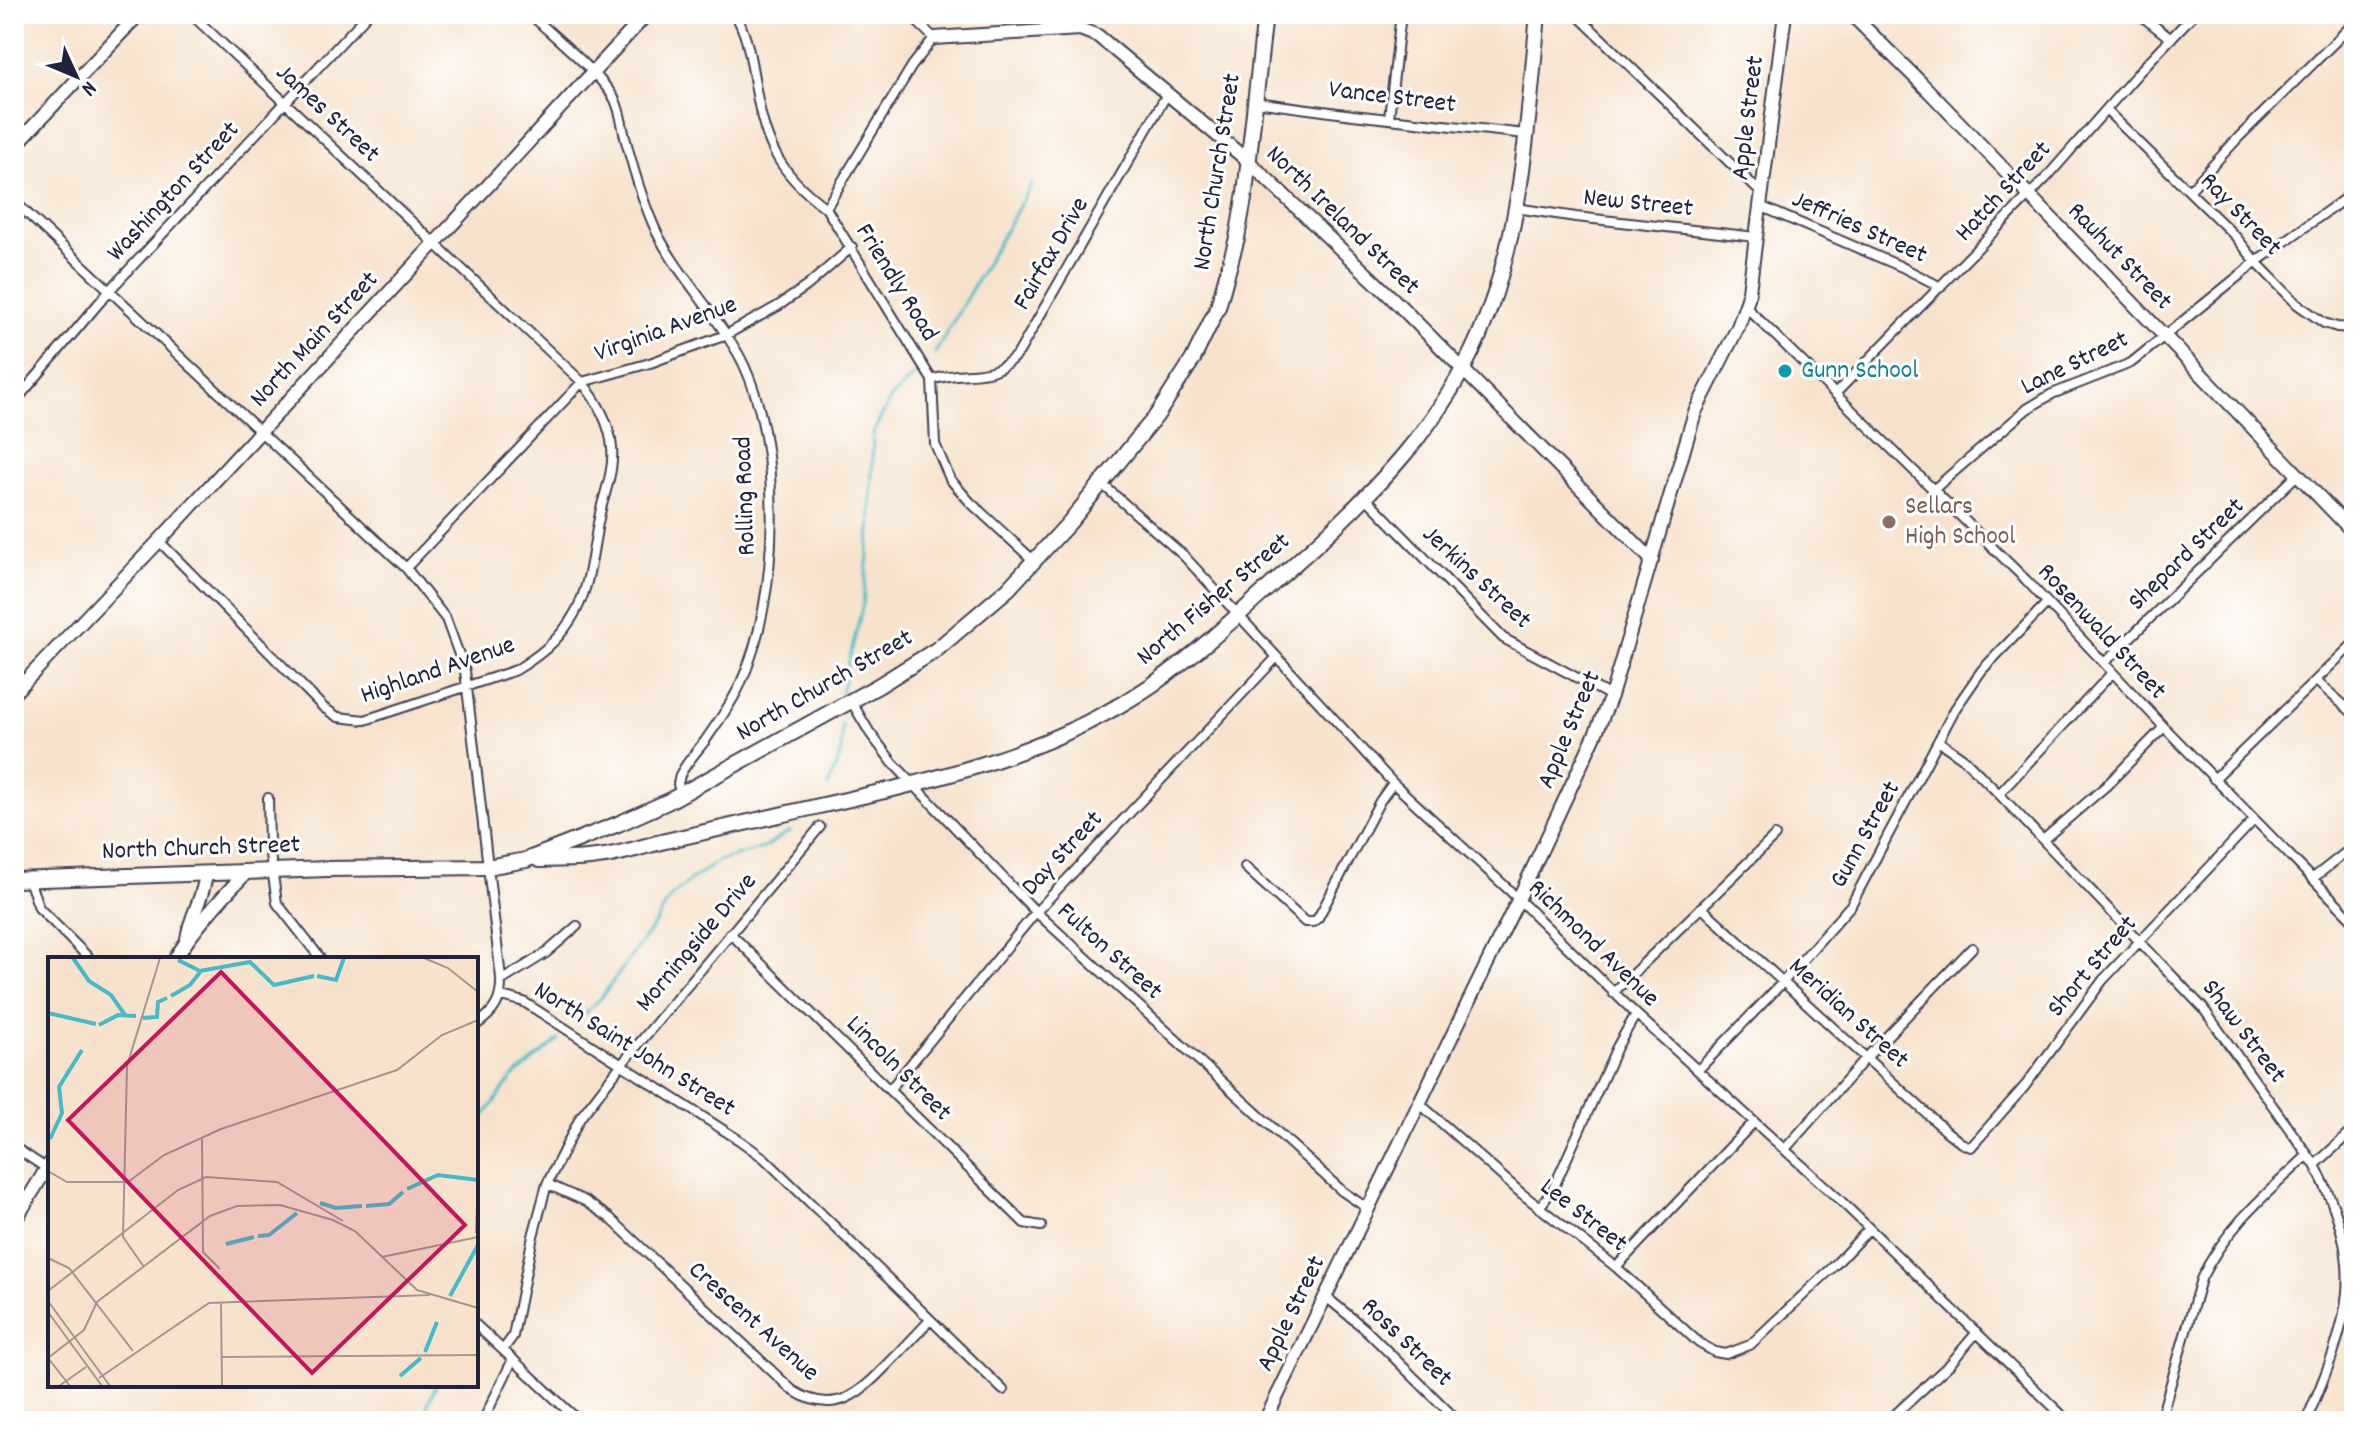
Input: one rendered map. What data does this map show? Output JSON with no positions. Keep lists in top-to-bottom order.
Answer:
{
  "streets": {
    "main road": ["North Church Street", "North Fisher Street"],
    "street": [
      "Vance Street",
      "James Street",
      "Apple Street",
      "Washington Street",
      "Hatch Street",
      "New Street",
      "Ray Street",
      "North Ireland Street",
      "Jeffries Street",
      "Fairfax Drive",
      "Rauhut Street",
      "Friendly Road",
      "Virginia Avenue",
      "North Main Street",
      "Lane Street",
      "Rolling Road",
      "Shepard Street",
      "Jerkins Street",
      "Rosenwald Street",
      "Highland Avenue",
      "Gunn Street",
      "Day Street",
      "Morningside Drive",
      "Richmond Avenue",
      "Fulton Street",
      "Short Street",
      "Meridian Street",
      "Shaw Street",
      "North Saint John Street",
      "Lincoln Street",
      "Lee Street",
      "Crescent Avenue",
      "Ross Street"
    ]
  },
  "crossings": [
    ["Vance Street", "North Church Street"],
    ["Vance Street", "North Fisher Street"],
    ["James Street", "Washington Street"],
    ["James Street", "North Main Street"],
    ["James Street", "Highland Avenue"],
    ["Apple Street", "New Street"],
    ["Apple Street", "North Ireland Street"],
    ["Apple Street", "Jeffries Street"],
    ["Apple Street", "Jerkins Street"],
    ["Apple Street", "Rosenwald Street"],
    ["Apple Street", "Richmond Avenue"],
    ["Apple Street", "Fulton Street"],
    ["Apple Street", "Lee Street"],
    ["Apple Street", "Ross Street"],
    ["North Church Street", "North Ireland Street"],
    ["North Church Street", "Friendly Road"],
    ["North Church Street", "Rolling Road"],
    ["North Church Street", "North Fisher Street"],
    ["North Church Street", "Richmond Avenue"],
    ["North Church Street", "Fulton Street"],
    ["North Church Street", "North Saint John Street"],
    ["Washington Street", "North Saint John Street"],
    ["Hatch Street", "Ray Street"],
    ["Hatch Street", "Jeffries Street"],
    ["Hatch Street", "Rauhut Street"],
    ["Hatch Street", "Rosenwald Street"],
    ["New Street", "North Fisher Street"],
    ["Ray Street", "Lane Street"],
    ["North Ireland Street", "Fairfax Drive"],
    ["North Ireland Street", "North Fisher Street"],
    ["Fairfax Drive", "Friendly Road"],
    ["Rauhut Street", "Lane Street"],
    ["Rauhut Street", "Shepard Street"],
    ["Friendly Road", "Virginia Avenue"],
    ["Virginia Avenue", "Rolling Road"],
    ["Virginia Avenue", "Highland Avenue"],
    ["Virginia Avenue", "North Saint John Street"],
    ["North Main Street", "Rolling Road"],
    ["North Main Street", "Highland Avenue"],
    ["North Main Street", "North Saint John Street"],
    ["Lane Street", "Rosenwald Street"],
    ["Shepard Street", "Rosenwald Street"],
    ["Jerkins Street", "North Fisher Street"],
    ["North Fisher Street", "Richmond Avenue"],
    ["North Fisher Street", "Fulton Street"],
    ["Rosenwald Street", "Gunn Street"],
    ["Rosenwald Street", "Short Street"],
    ["Highland Avenue", "North Saint John Street"],
    ["Gunn Street", "Richmond Avenue"],
    ["Gunn Street", "Meridian Street"],
    ["Gunn Street", "Shaw Street"],
    ["Day Street", "Richmond Avenue"],
    ["Day Street", "Fulton Street"],
    ["Day Street", "Lincoln Street"],
    ["Morningside Drive", "North Saint John Street"],
    ["Morningside Drive", "Lincoln Street"],
    ["Morningside Drive", "Crescent Avenue"],
    ["Richmond Avenue", "Lee Street"],
    ["Short Street", "Meridian Street"],
    ["Short Street", "Shaw Street"],
    ["North Saint John Street", "Crescent Avenue"]
  ],
  "places": ["Gunn School", "Sellars High School"],
  "north": "bottom right"
}
